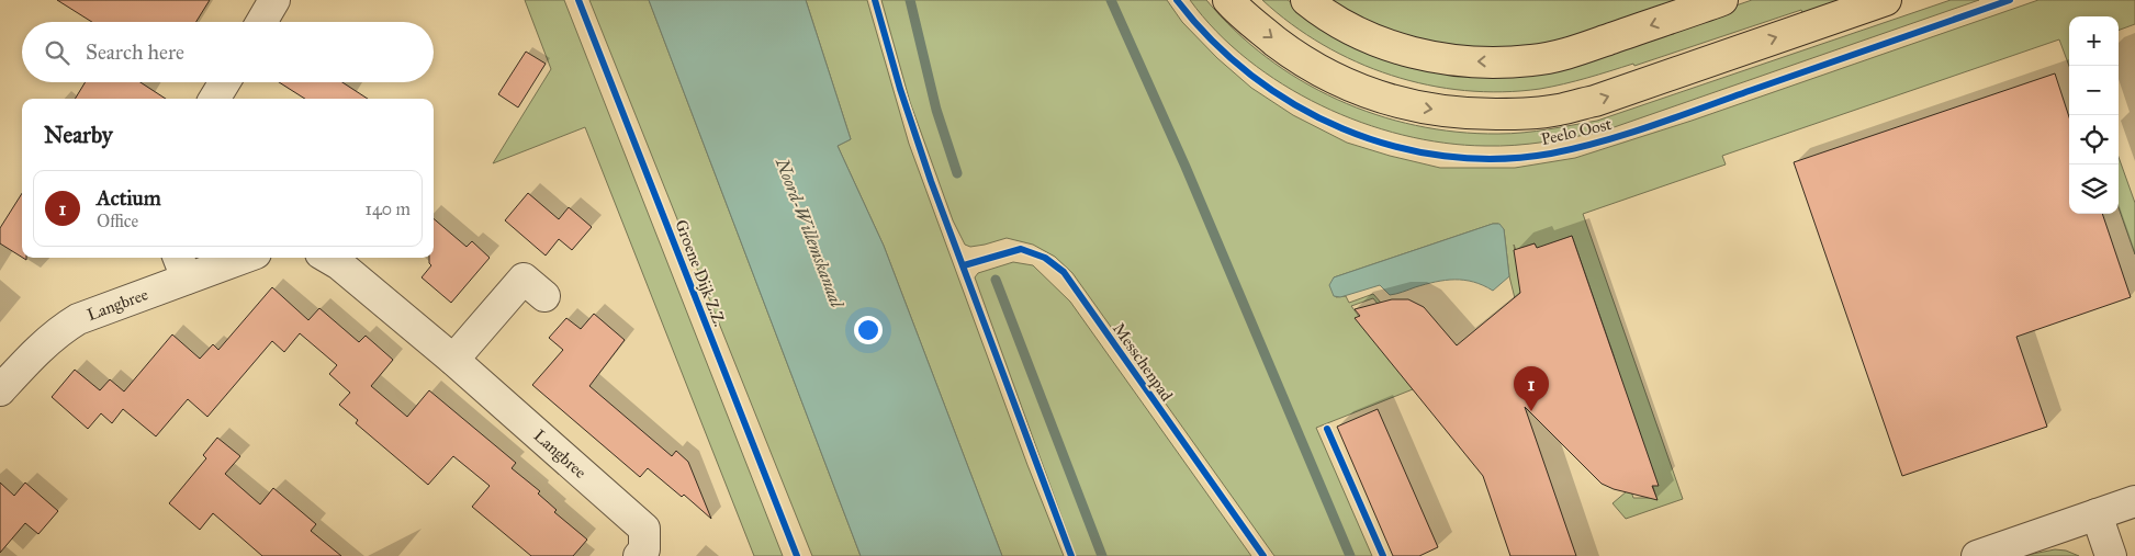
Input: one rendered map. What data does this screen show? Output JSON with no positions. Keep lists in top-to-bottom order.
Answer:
{
  "streets": {
    "main road": ["Peelo Oost"],
    "street": ["Langbree"],
    "cycle path": ["Groene Dijk Z.Z.", "Messchenpad"]
  },
  "water": ["Noord-Willemskanaal"],
  "page": {
    "map_buttons": ["+", "−"],
    "search": "Search here",
    "heading": "Nearby",
    "list": [
      {
        "mark": "1",
        "name": "Actium",
        "note": "Office",
        "value": "140 m"
      }
    ],
    "pins": "1"
  }
}
